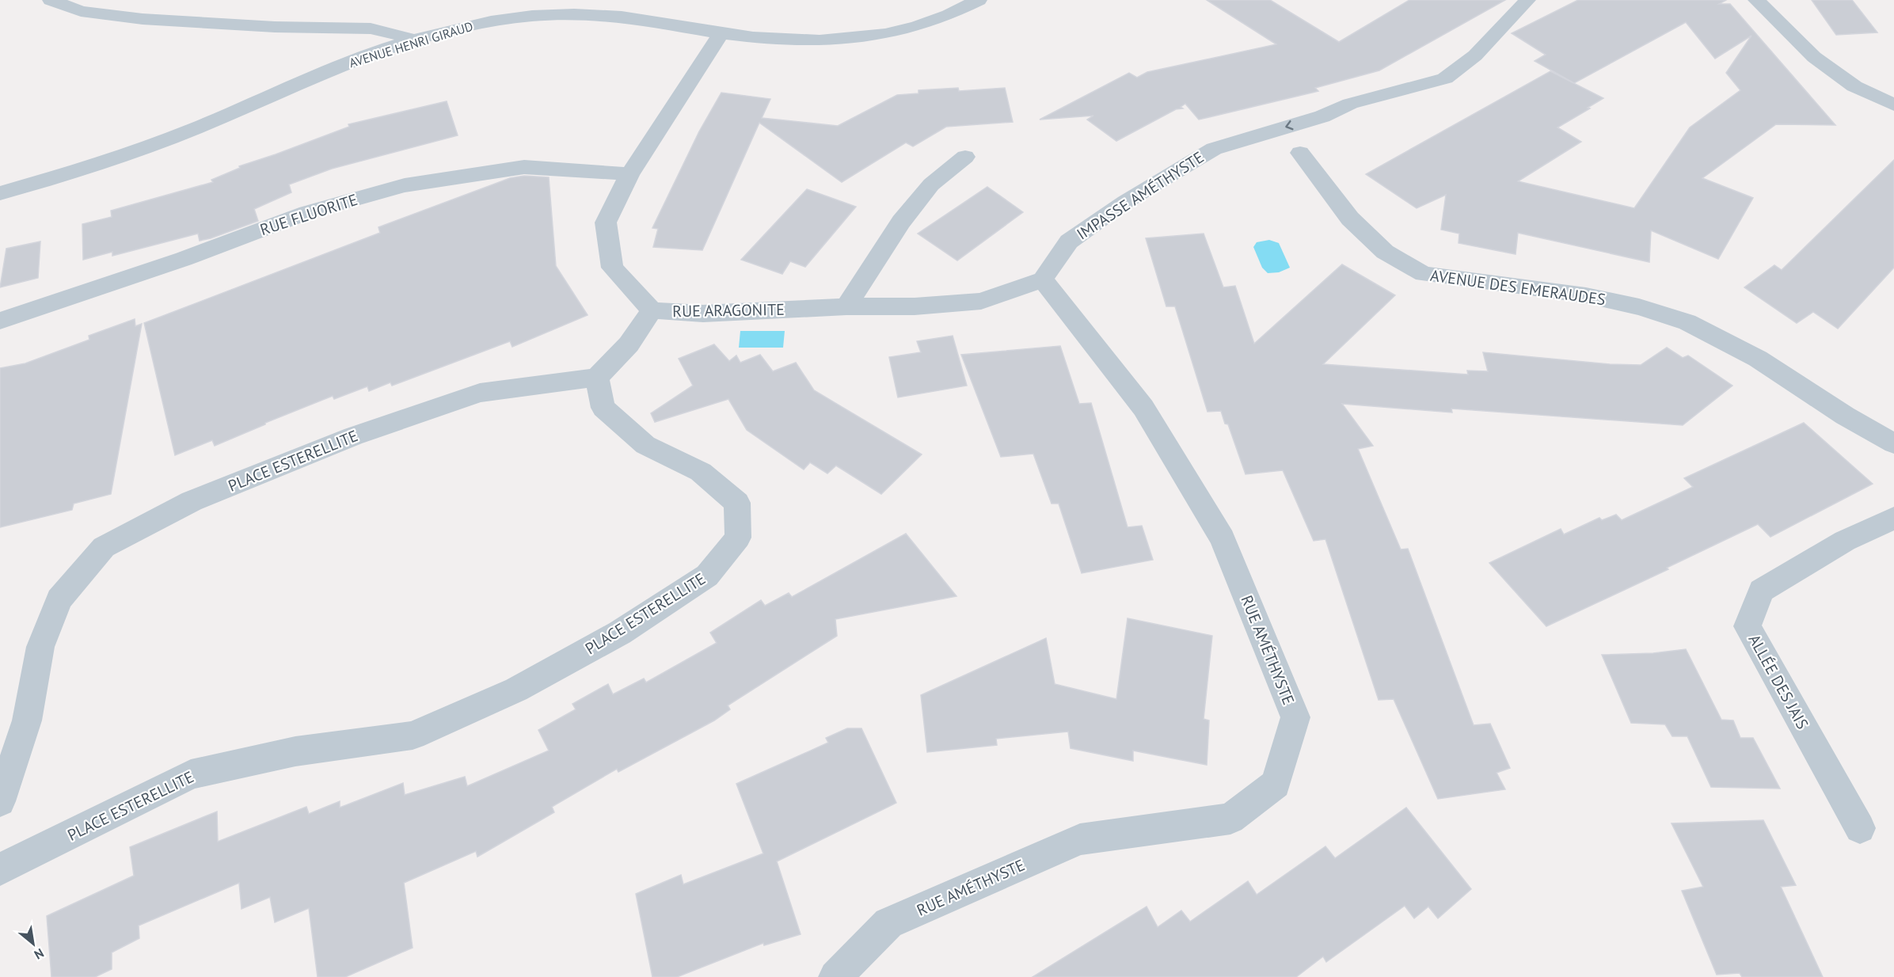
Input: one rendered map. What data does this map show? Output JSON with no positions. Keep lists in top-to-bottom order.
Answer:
{
  "streets": {
    "street": [
      "AVENUE HENRI GIRAUD",
      "IMPASSE AMÉTHYSTE",
      "RUE FLUORITE",
      "AVENUE DES EMERAUDES",
      "RUE ARAGONITE",
      "PLACE ESTERELLITE",
      "RUE AMÉTHYSTE",
      "ALLÉE DES JAIS"
    ]
  },
  "crossings": [
    ["AVENUE HENRI GIRAUD", "RUE ARAGONITE"],
    ["IMPASSE AMÉTHYSTE", "RUE ARAGONITE"],
    ["IMPASSE AMÉTHYSTE", "RUE AMÉTHYSTE"],
    ["RUE FLUORITE", "RUE ARAGONITE"],
    ["RUE ARAGONITE", "RUE AMÉTHYSTE"]
  ],
  "north": "bottom right"
}
